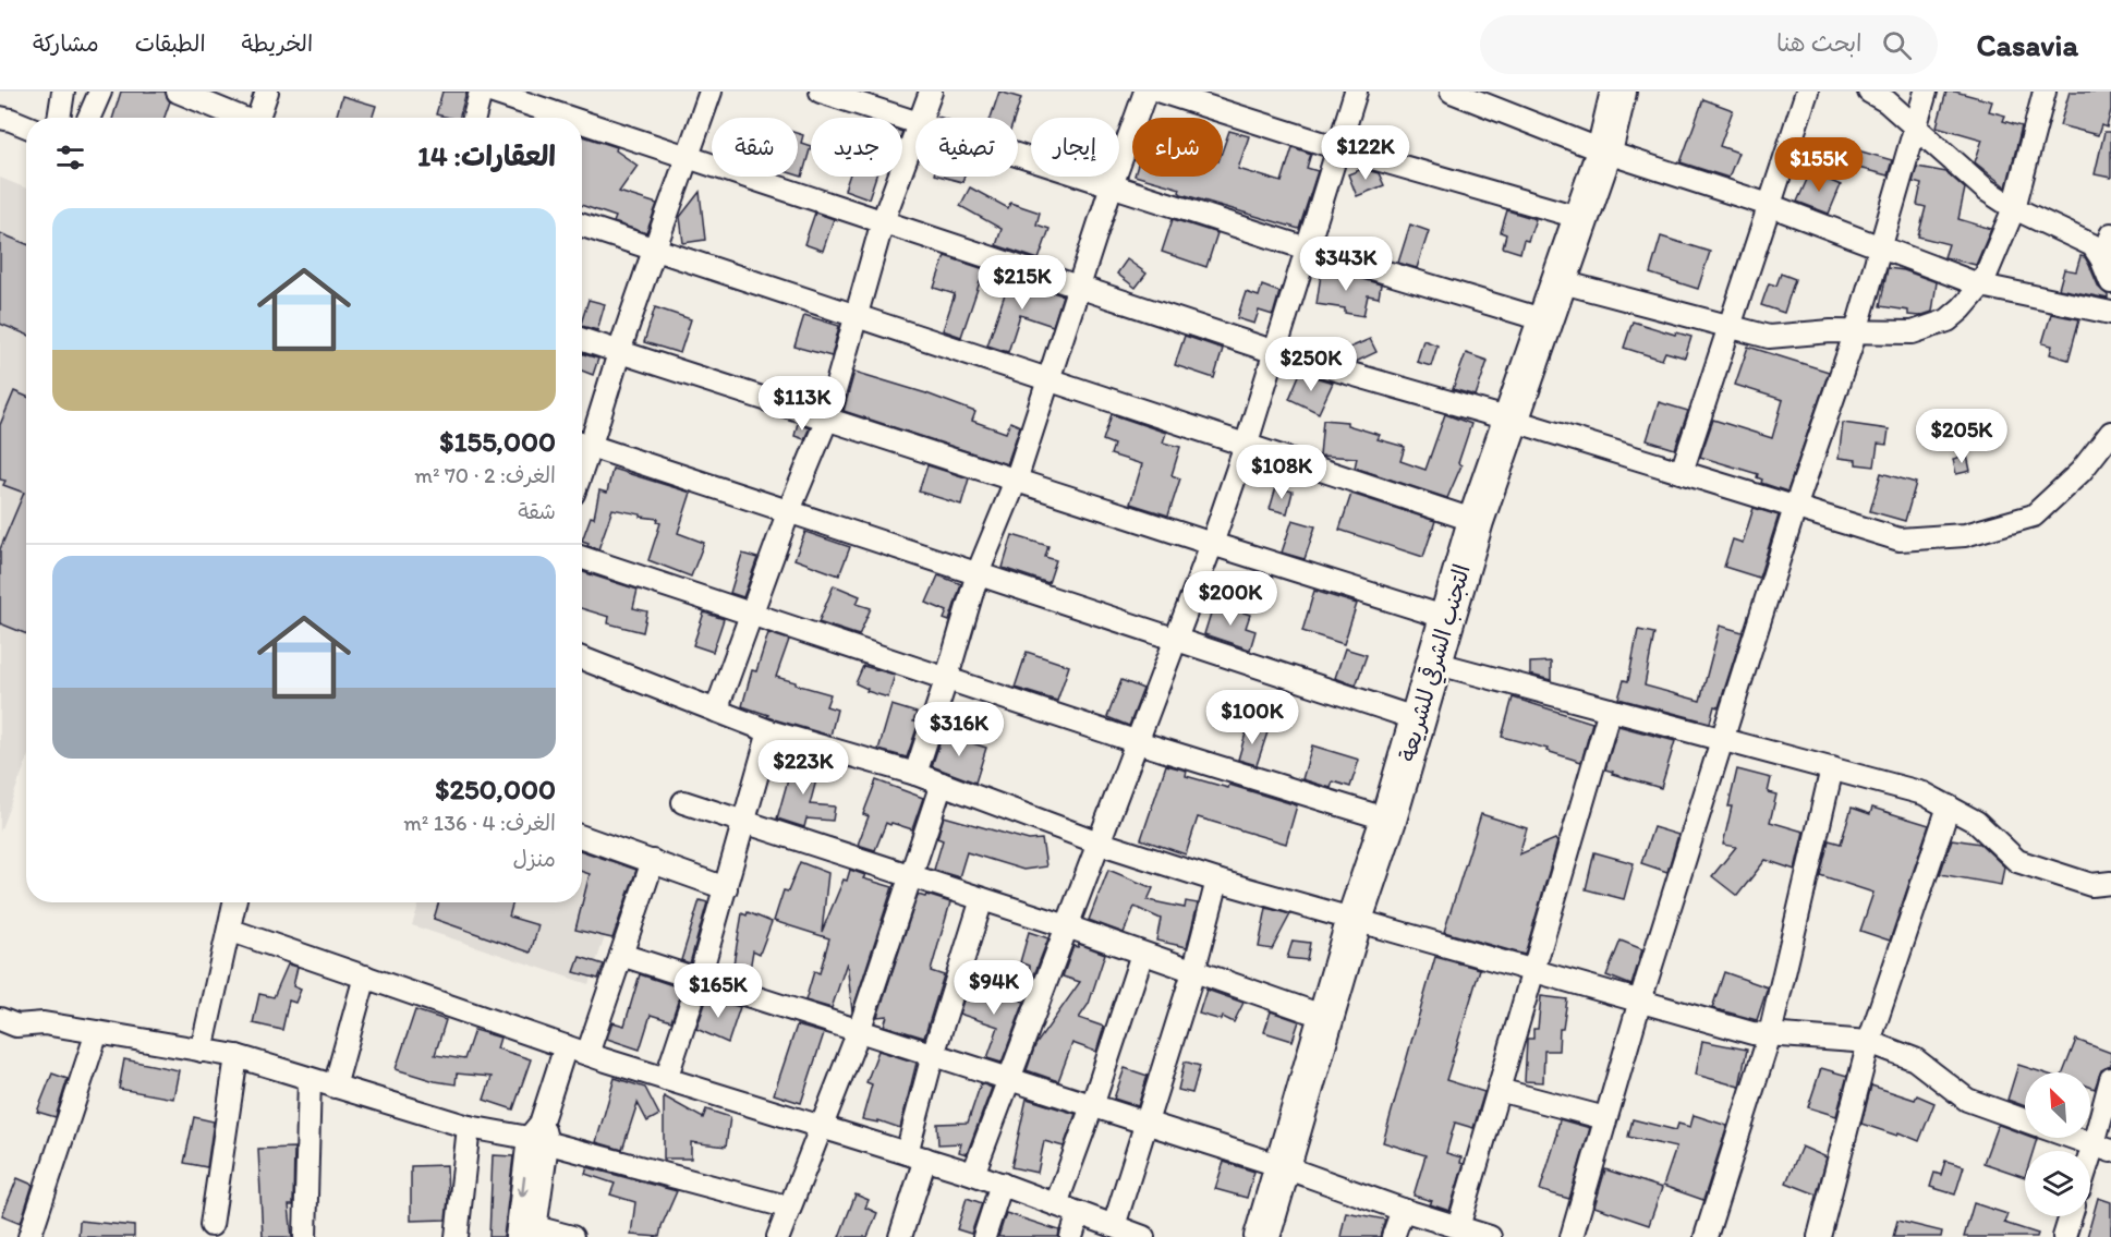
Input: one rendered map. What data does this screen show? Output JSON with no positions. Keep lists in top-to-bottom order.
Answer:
{
  "streets": {
    "main road": ["التجنب الشرقي للشريعة"]
  },
  "north": "top left",
  "page": {
    "header": "Casavia",
    "search": "ابحث هنا",
    "nav": ["الخريطة", "الطبقات", "مشاركة"],
    "chip": [
      "شراء",
      "إيجار",
      "تصفية",
      "جديد",
      "شقة"
    ],
    "heading": "العقارات: 14",
    "price": [
      "$122K",
      "$155K",
      "$343K",
      "$215K",
      "$250K",
      "$113K",
      "$205K",
      "$108K",
      "$200K",
      "$100K",
      "$316K",
      "$223K",
      "$94K",
      "$165K"
    ],
    "list": [
      {
        "name": "$155,000",
        "note": "الغرف: 2 · 70 m² · شقة"
      },
      {
        "name": "$250,000",
        "note": "الغرف: 4 · 136 m² · منزل"
      }
    ]
  }
}
